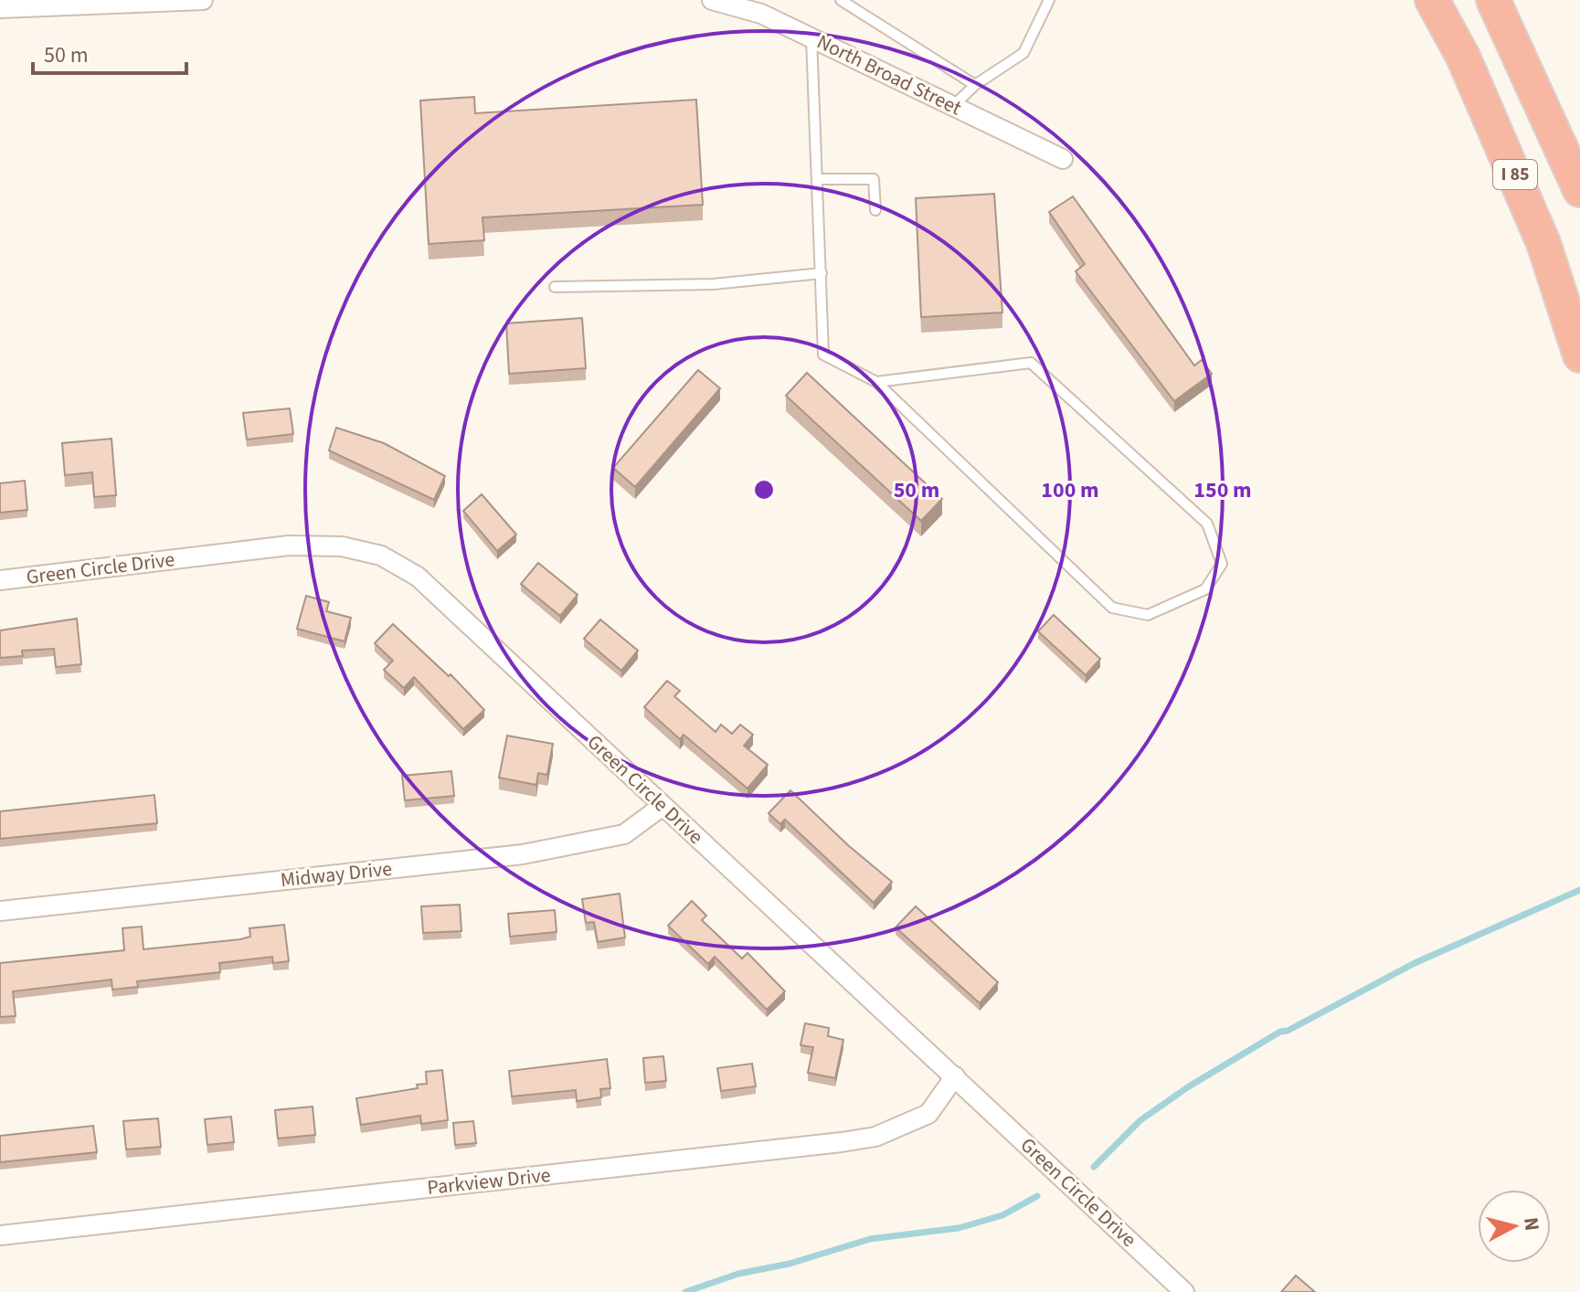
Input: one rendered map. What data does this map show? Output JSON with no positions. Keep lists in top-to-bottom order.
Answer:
{
  "streets": {
    "highway": ["I 85"],
    "street": [
      "North Broad Street",
      "Green Circle Drive",
      "Midway Drive",
      "Parkview Drive"
    ]
  },
  "crossings": [
    ["Green Circle Drive", "Midway Drive"],
    ["Green Circle Drive", "Parkview Drive"]
  ],
  "scale_bar": "50 m",
  "north": "right",
  "rings": ["50 m", "100 m", "150 m"]
}
